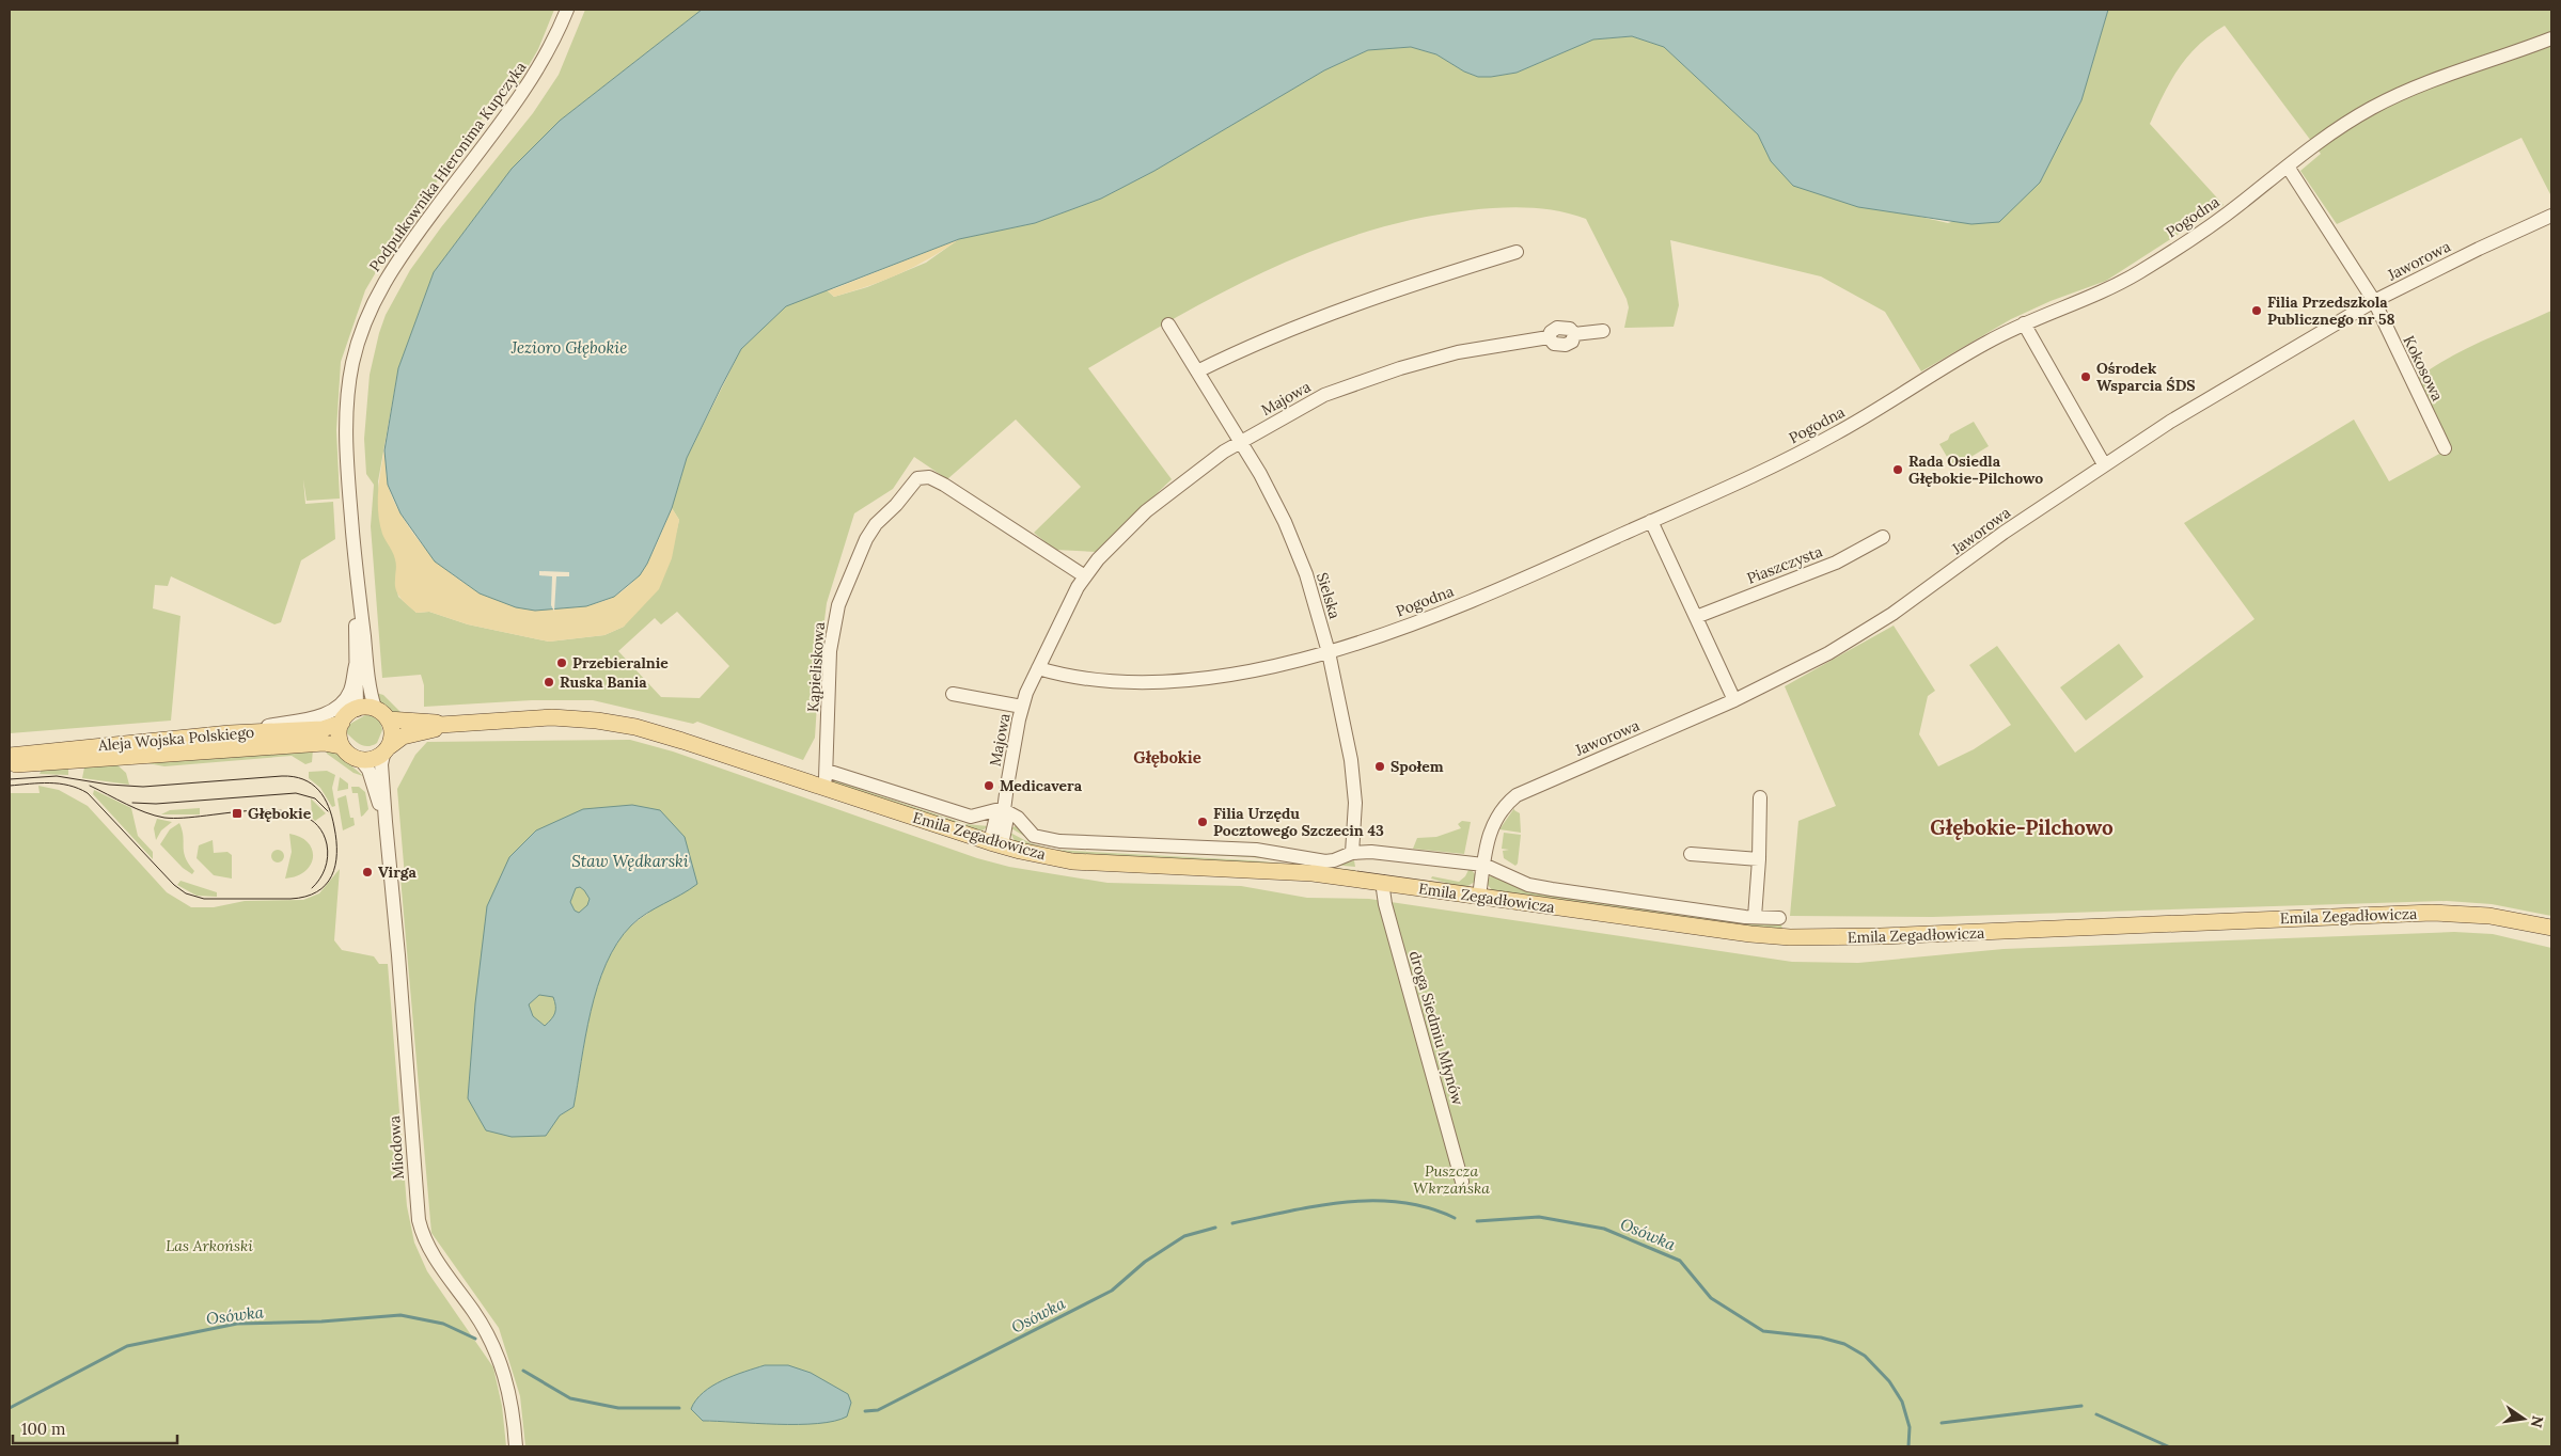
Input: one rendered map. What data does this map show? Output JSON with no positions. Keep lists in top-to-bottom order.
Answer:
{
  "streets": {
    "main road": ["Aleja Wojska Polskiego", "Emila Zegadłowicza"],
    "street": [
      "Podpułkownika Hieronima Kupczyka",
      "Pogodna",
      "Jaworowa",
      "Kokosowa",
      "Majowa",
      "Piaszczysta",
      "Sielska",
      "Kąpieliskowa",
      "droga Siedmiu Młynów",
      "Miodowa"
    ]
  },
  "crossings": [
    ["Podpułkownika Hieronima Kupczyka", "Aleja Wojska Polskiego"],
    ["Podpułkownika Hieronima Kupczyka", "Emila Zegadłowicza"],
    ["Podpułkownika Hieronima Kupczyka", "Miodowa"],
    ["Pogodna", "Kokosowa"],
    ["Pogodna", "Majowa"],
    ["Pogodna", "Sielska"],
    ["Jaworowa", "Kokosowa"],
    ["Jaworowa", "Emila Zegadłowicza"],
    ["Majowa", "Sielska"],
    ["Majowa", "Kąpieliskowa"],
    ["Majowa", "Emila Zegadłowicza"],
    ["Kąpieliskowa", "Emila Zegadłowicza"],
    ["Aleja Wojska Polskiego", "Emila Zegadłowicza"],
    ["Aleja Wojska Polskiego", "Miodowa"],
    ["Emila Zegadłowicza", "droga Siedmiu Młynów"],
    ["Emila Zegadłowicza", "Miodowa"]
  ],
  "districts": ["Głębokie", "Głębokie-Pilchowo"],
  "water": ["Jezioro Głębokie", "Staw Wędkarski", "Osówka"],
  "parks": ["Puszcza Wkrzańska", "Las Arkoński"],
  "places": {
    "other": [
      "Filia Przedszkola Publicznego nr 58",
      "Ośrodek Wsparcia ŚDS",
      "Rada Osiedla Głębokie-Pilchowo",
      "Przebieralnie",
      "Ruska Bania",
      "Społem",
      "Medicavera",
      "Filia Urzędu Pocztowego Szczecin 43",
      "Virga"
    ],
    "transit": ["Głębokie"]
  },
  "scale_bar": "100 m",
  "north": "right"
}
